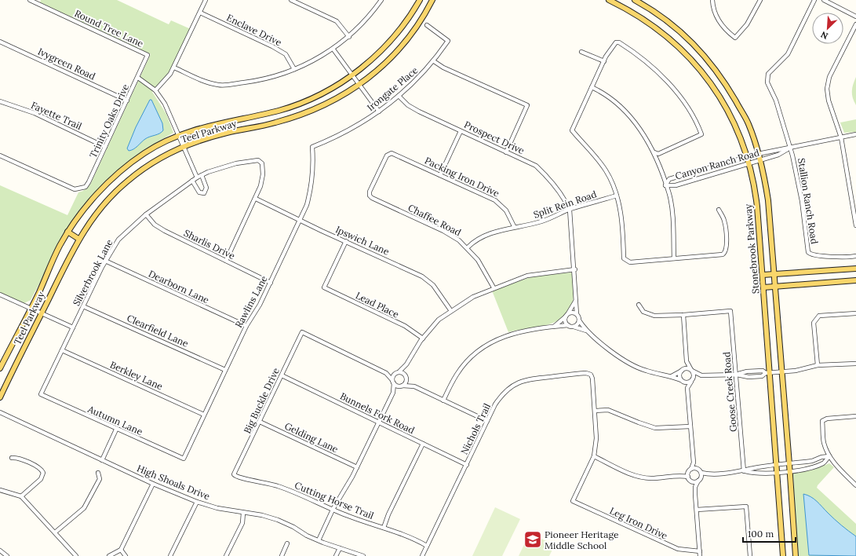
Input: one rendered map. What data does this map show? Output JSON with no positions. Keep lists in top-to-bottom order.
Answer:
{
  "streets": {
    "main road": ["Teel Parkway", "Stonebrook Parkway"],
    "street": [
      "Round Tree Lane",
      "Enclave Drive",
      "Ivygreen Road",
      "Irongate Place",
      "Fayette Trail",
      "Trinity Oaks Drive",
      "Prospect Drive",
      "Canyon Ranch Road",
      "Packing Iron Drive",
      "Stallion Ranch Road",
      "Split Rein Road",
      "Chaffee Road",
      "Ipswich Lane",
      "Sharlis Drive",
      "Silverbrook Lane",
      "Dearborn Lane",
      "Rawlins Lane",
      "Lead Place",
      "Clearfield Lane",
      "Berkley Lane",
      "Goose Creek Road",
      "Big Buckle Drive",
      "Bunnels Fork Road",
      "Autumn Lane",
      "Nichols Trail",
      "Gelding Lane",
      "High Shoals Drive",
      "Cutting Horse Trail",
      "Leg Iron Drive"
    ]
  },
  "crossings": [
    ["Round Tree Lane", "Trinity Oaks Drive"],
    ["Ivygreen Road", "Trinity Oaks Drive"],
    ["Irongate Place", "Prospect Drive"],
    ["Irongate Place", "Rawlins Lane"],
    ["Fayette Trail", "Trinity Oaks Drive"],
    ["Prospect Drive", "Split Rein Road"],
    ["Canyon Ranch Road", "Stallion Ranch Road"],
    ["Canyon Ranch Road", "Stonebrook Parkway"],
    ["Packing Iron Drive", "Split Rein Road"],
    ["Packing Iron Drive", "Chaffee Road"],
    ["Split Rein Road", "Chaffee Road"],
    ["Ipswich Lane", "Silverbrook Lane"],
    ["Ipswich Lane", "Rawlins Lane"],
    ["Ipswich Lane", "Lead Place"],
    ["Sharlis Drive", "Silverbrook Lane"],
    ["Sharlis Drive", "Rawlins Lane"],
    ["Silverbrook Lane", "Dearborn Lane"],
    ["Silverbrook Lane", "Clearfield Lane"],
    ["Silverbrook Lane", "Berkley Lane"],
    ["Silverbrook Lane", "Autumn Lane"],
    ["Dearborn Lane", "Rawlins Lane"],
    ["Rawlins Lane", "Clearfield Lane"],
    ["Rawlins Lane", "Berkley Lane"],
    ["Rawlins Lane", "Autumn Lane"],
    ["Big Buckle Drive", "Bunnels Fork Road"],
    ["Big Buckle Drive", "Gelding Lane"],
    ["Big Buckle Drive", "Cutting Horse Trail"],
    ["Bunnels Fork Road", "Nichols Trail"],
    ["Nichols Trail", "Cutting Horse Trail"]
  ],
  "places": {
    "school or university": ["Pioneer Heritage Middle School"]
  },
  "scale_bar": "100 m",
  "north": "bottom left"
}
